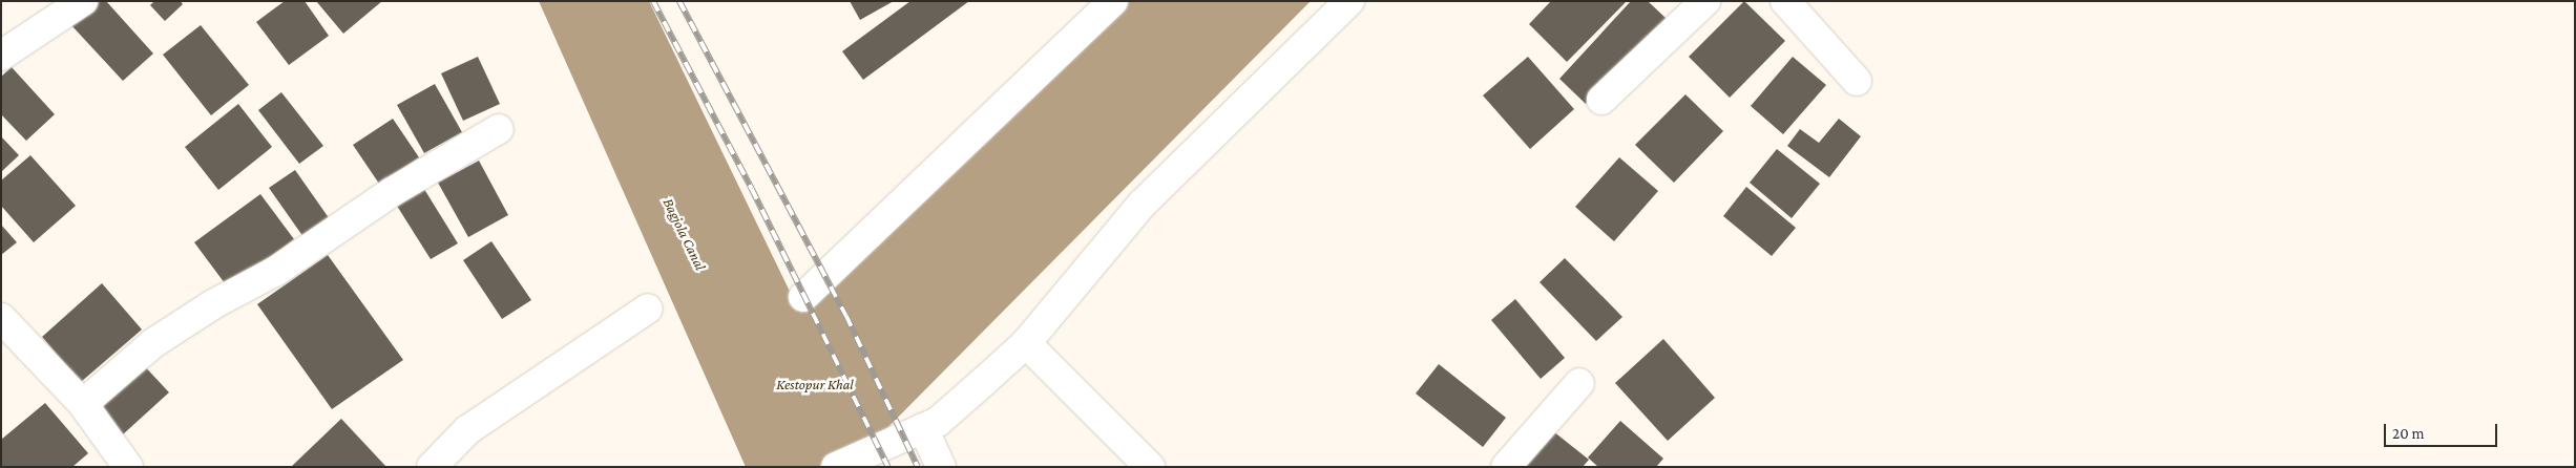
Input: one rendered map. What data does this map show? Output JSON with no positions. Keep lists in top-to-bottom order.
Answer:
{
  "water": ["Bagjola Canal", "Kestopur Khal"],
  "scale_bar": "20 m"
}
